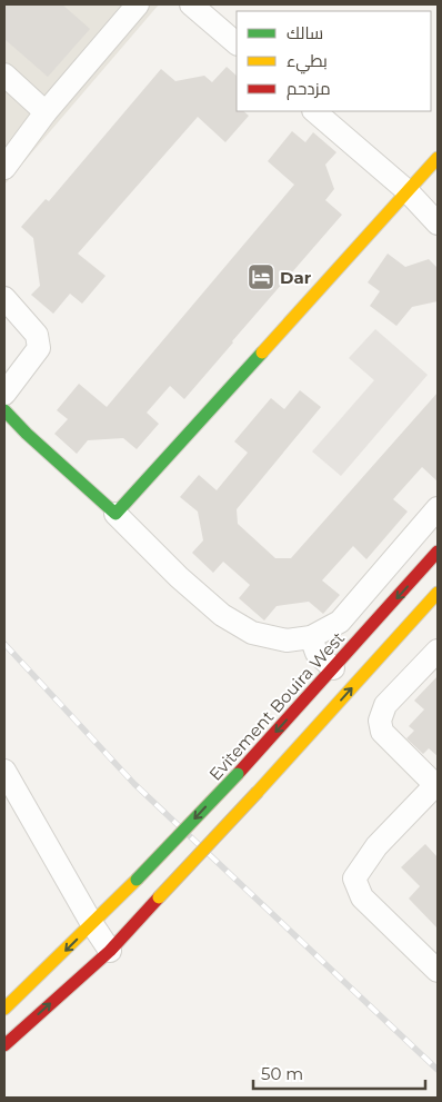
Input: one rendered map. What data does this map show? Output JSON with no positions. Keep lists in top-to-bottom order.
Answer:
{
  "streets": {
    "main road": ["Evitement Bouira West"]
  },
  "places": {
    "hotel": ["Dar"]
  },
  "legend": ["سالك", "بطيء", "مزدحم"],
  "scale_bar": "50 m"
}
